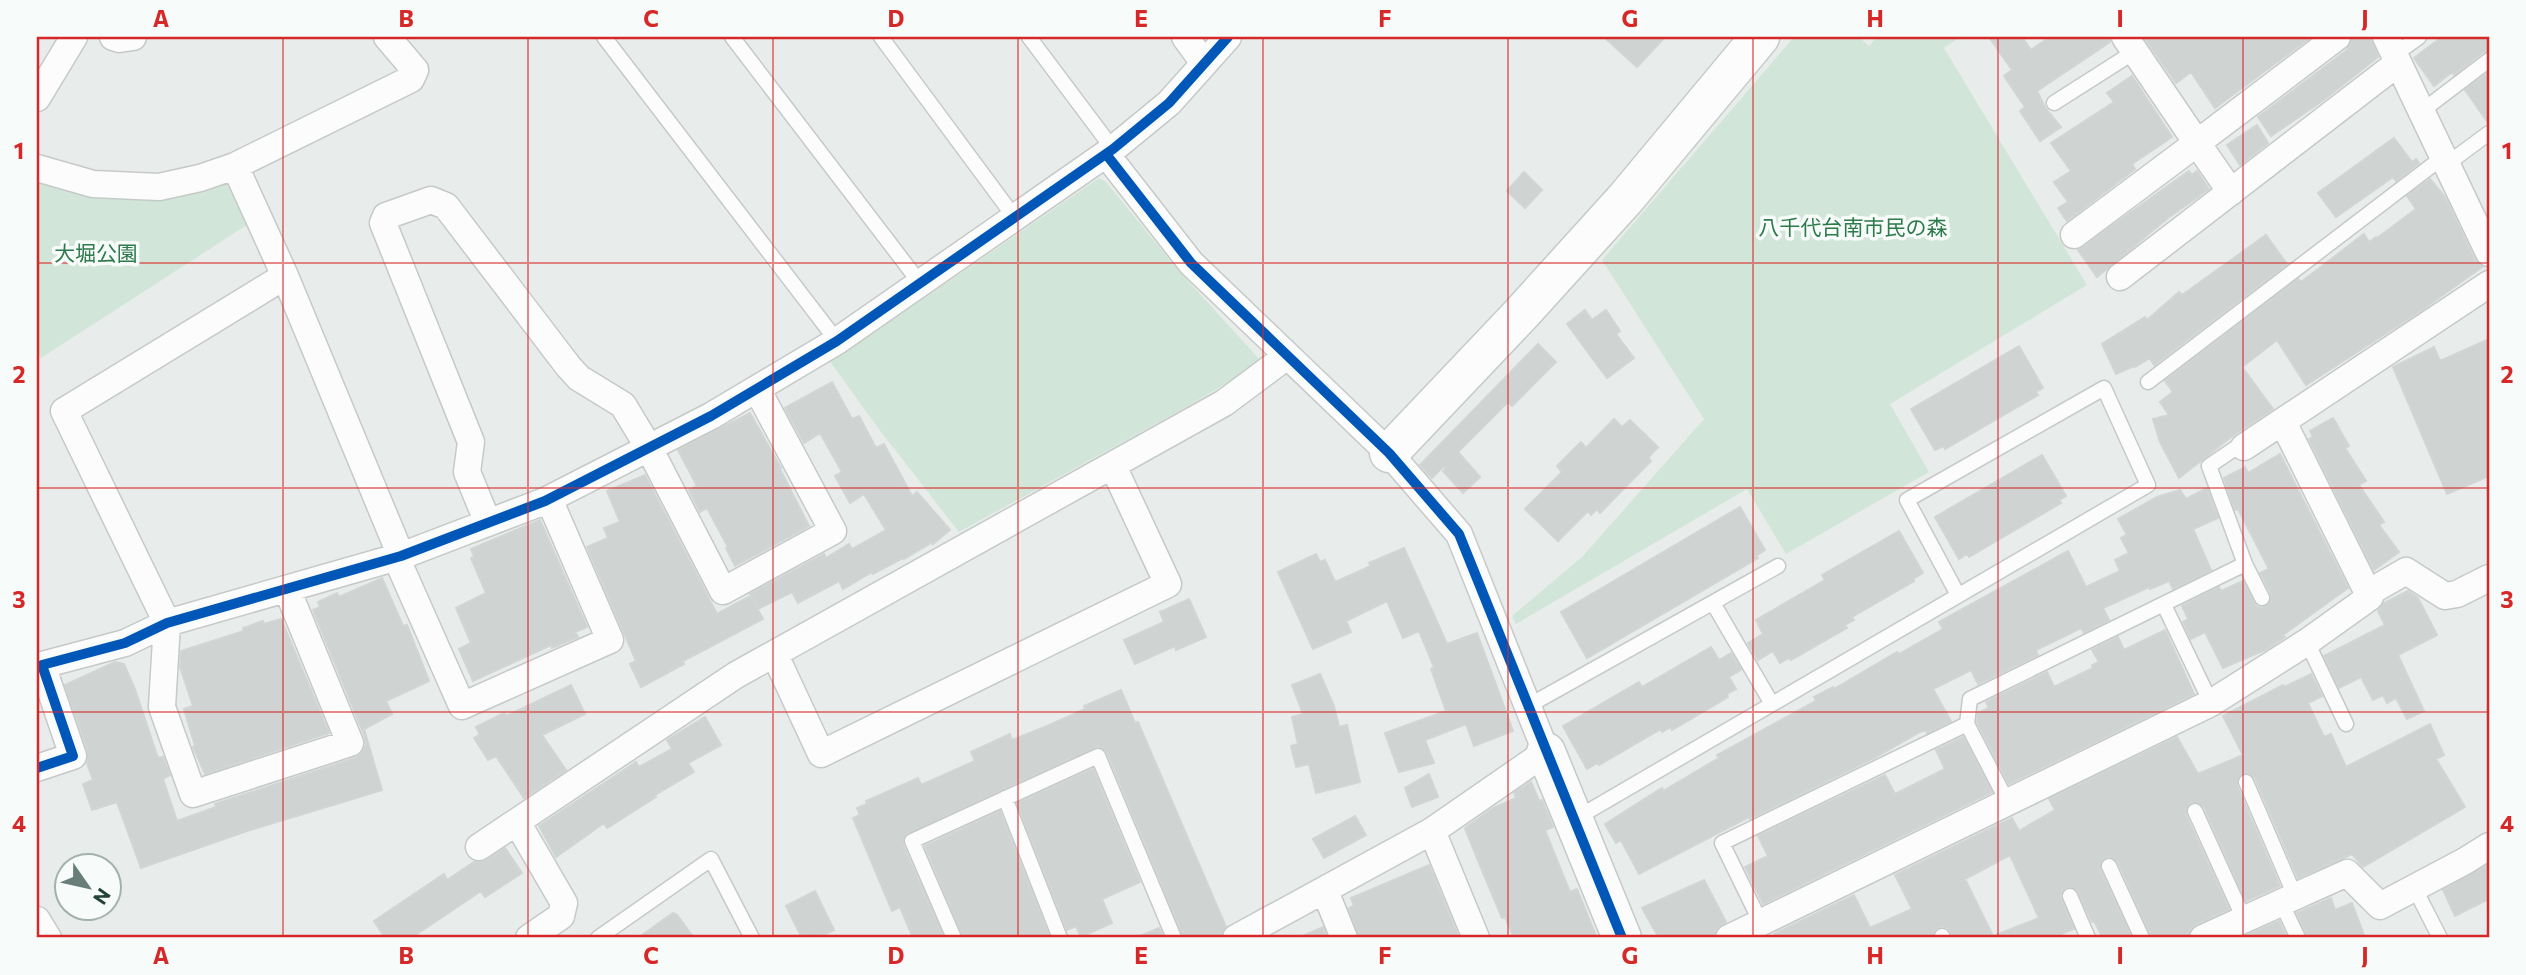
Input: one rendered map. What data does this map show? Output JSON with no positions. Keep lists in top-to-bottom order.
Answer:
{
  "parks": ["八千代台南市民の森", "大堀公園"],
  "north": "bottom right",
  "grid": {
    "columns": [
      "A",
      "B",
      "C",
      "D",
      "E",
      "F",
      "G",
      "H",
      "I",
      "J"
    ],
    "rows": [
      "1",
      "2",
      "3",
      "4"
    ]
  }
}
